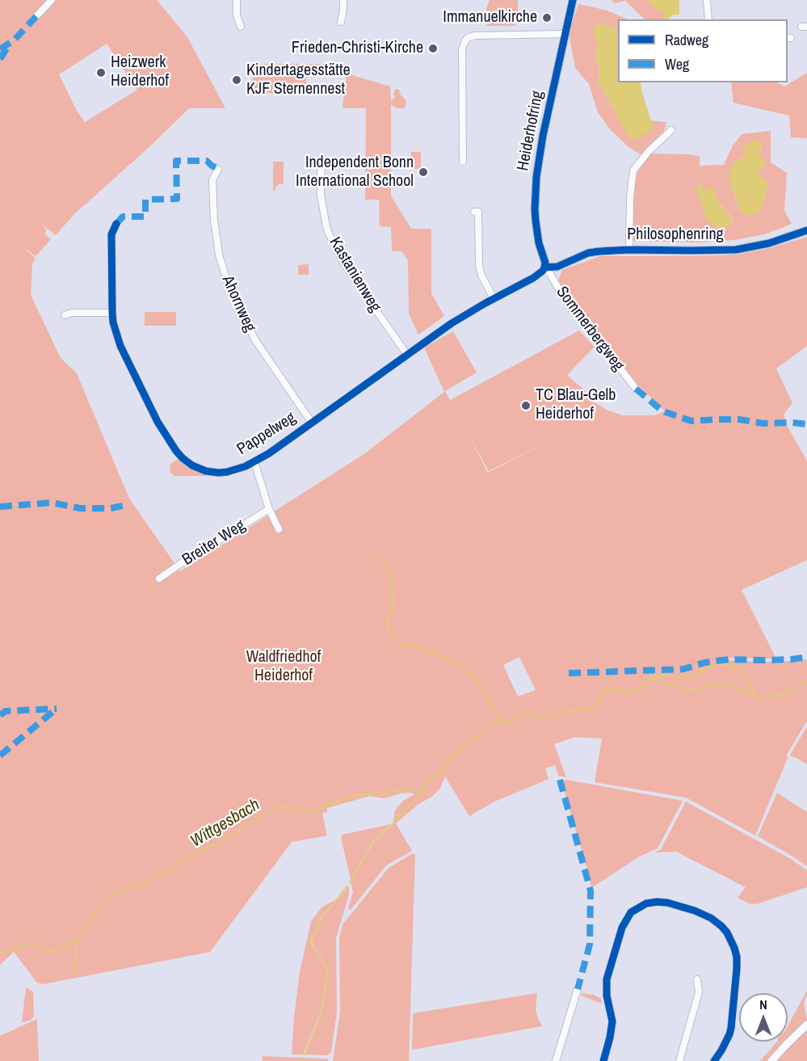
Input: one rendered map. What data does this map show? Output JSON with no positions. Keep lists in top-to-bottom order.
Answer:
{
  "streets": {
    "street": [
      "Heiderhofring",
      "Philosophenring",
      "Kastanienweg",
      "Ahornweg",
      "Sommerbergweg",
      "Pappelweg",
      "Breiter Weg"
    ]
  },
  "crossings": [
    ["Heiderhofring", "Philosophenring"],
    ["Heiderhofring", "Sommerbergweg"],
    ["Heiderhofring", "Pappelweg"],
    ["Philosophenring", "Sommerbergweg"],
    ["Philosophenring", "Pappelweg"],
    ["Kastanienweg", "Pappelweg"],
    ["Ahornweg", "Pappelweg"],
    ["Sommerbergweg", "Pappelweg"]
  ],
  "water": ["Wittgesbach"],
  "parks": ["Waldfriedhof Heiderhof"],
  "places": [
    "Immanuelkirche",
    "Frieden-Christi-Kirche",
    "Heizwerk Heiderhof",
    "Kindertagesstätte KJF Sternennest",
    "Independent Bonn International School",
    "TC Blau-Gelb Heiderhof"
  ],
  "legend": ["Radweg", "Weg"],
  "north": "top"
}
